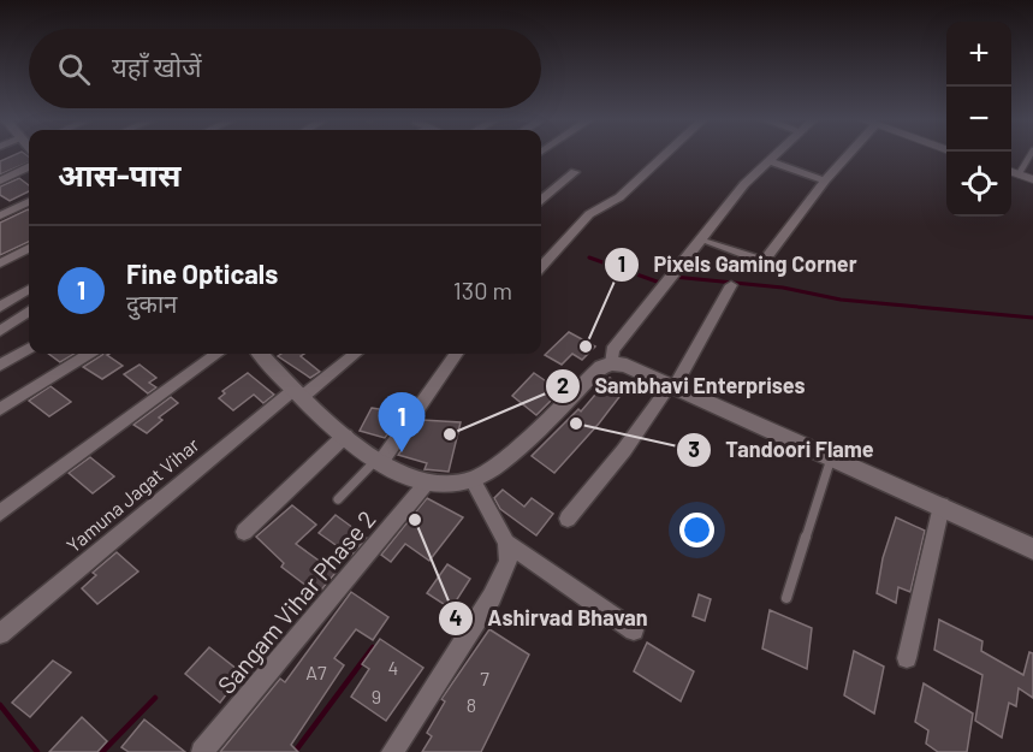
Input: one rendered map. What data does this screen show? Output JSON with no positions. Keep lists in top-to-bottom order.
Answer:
{
  "streets": {
    "street": ["Yamuna Jagat Vihar", "Sangam Vihar Phase 2"]
  },
  "places": [
    "Pixels Gaming Corner",
    "Tandoori Flame",
    "Sambhavi Enterprises",
    "Ashirvad Bhavan"
  ],
  "house_numbers": [
    "4",
    "A7",
    "7",
    "9",
    "8"
  ],
  "page": {
    "map_buttons": ["+", "−"],
    "search": "यहाँ खोजें",
    "heading": "आस-पास",
    "list": [
      {
        "mark": "1",
        "name": "Fine Opticals",
        "note": "दुकान",
        "value": "130 m"
      }
    ],
    "pins": "1"
  }
}
